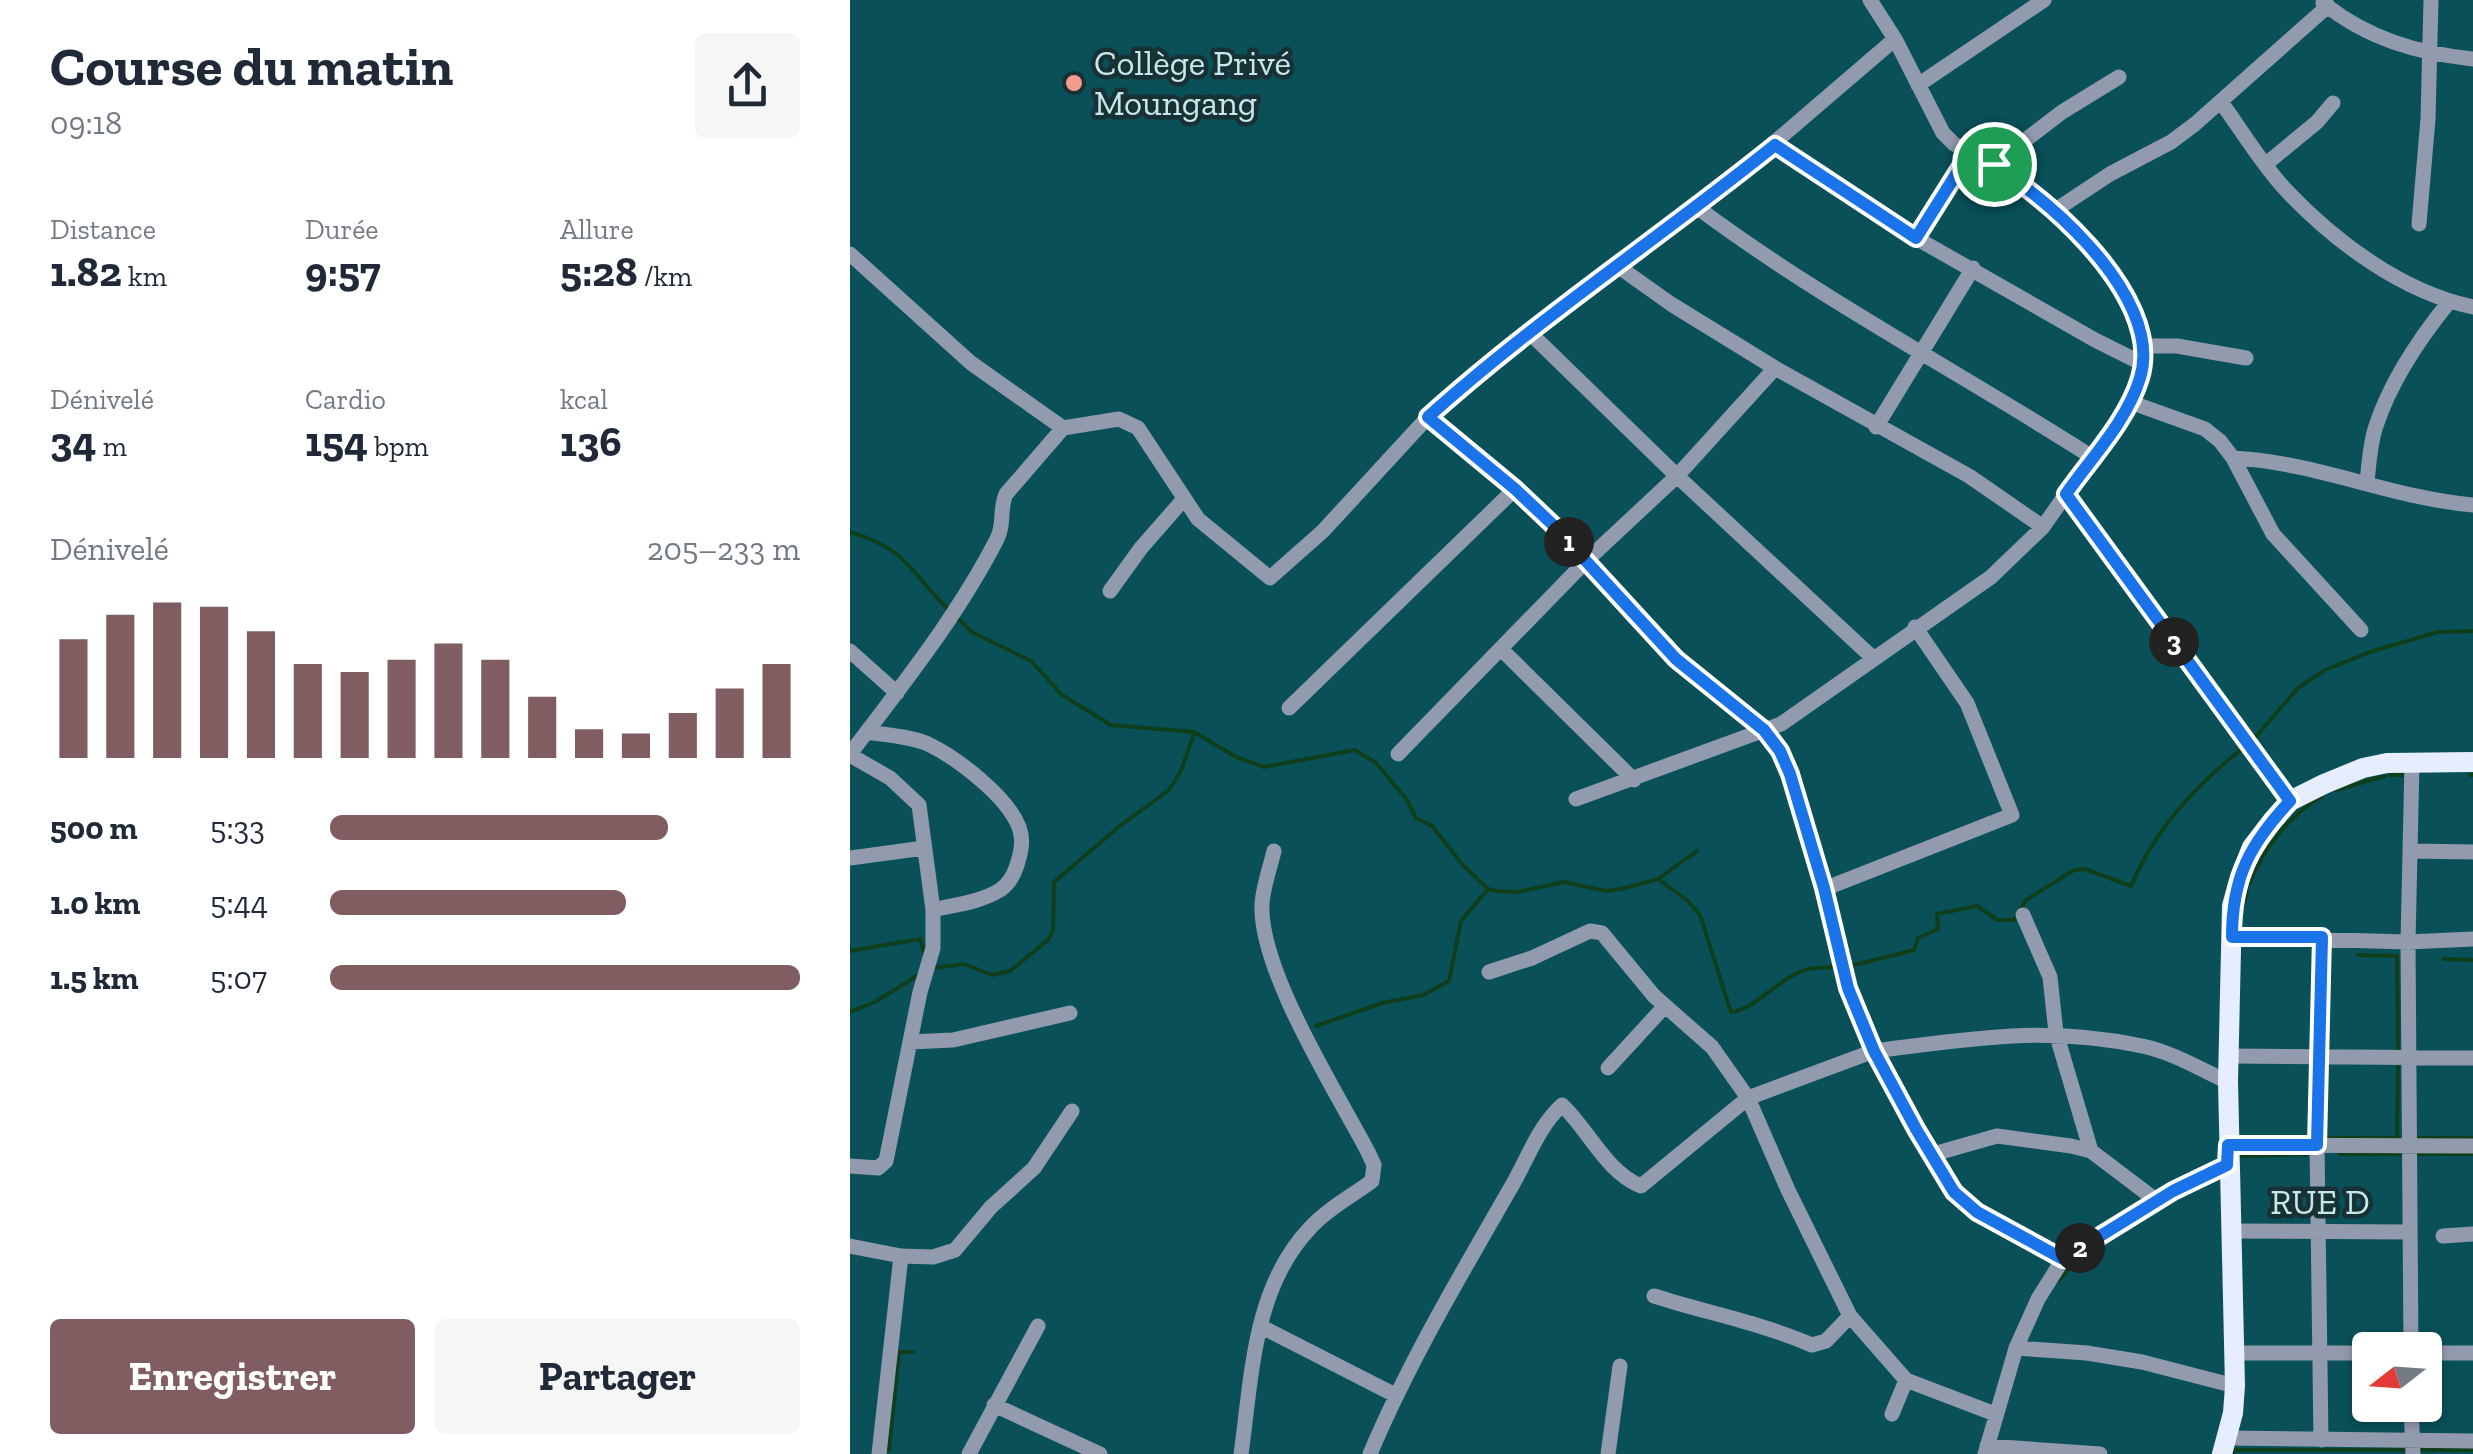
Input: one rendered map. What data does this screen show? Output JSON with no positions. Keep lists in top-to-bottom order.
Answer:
{
  "streets": {
    "street": ["RUE D"]
  },
  "places": ["Collège Privé Moungang"],
  "north": "left",
  "page": {
    "heading": ["Course du matin", "09:18"],
    "stats": [
      ["Distance", "1.82 km"],
      ["Durée", "9:57"],
      ["Allure", "5:28 /km"],
      ["Dénivelé", "34 m"],
      ["Cardio", "154 bpm"],
      ["kcal", "136"]
    ],
    "chart": ["Dénivelé", "205–233 m"],
    "pins": ["1", "3", "2"],
    "list": [
      {
        "name": "500 m",
        "note": "5:33"
      },
      {
        "name": "1.0 km",
        "note": "5:44"
      },
      {
        "name": "1.5 km",
        "note": "5:07"
      }
    ],
    "buttons": ["Enregistrer", "Partager"]
  }
}
